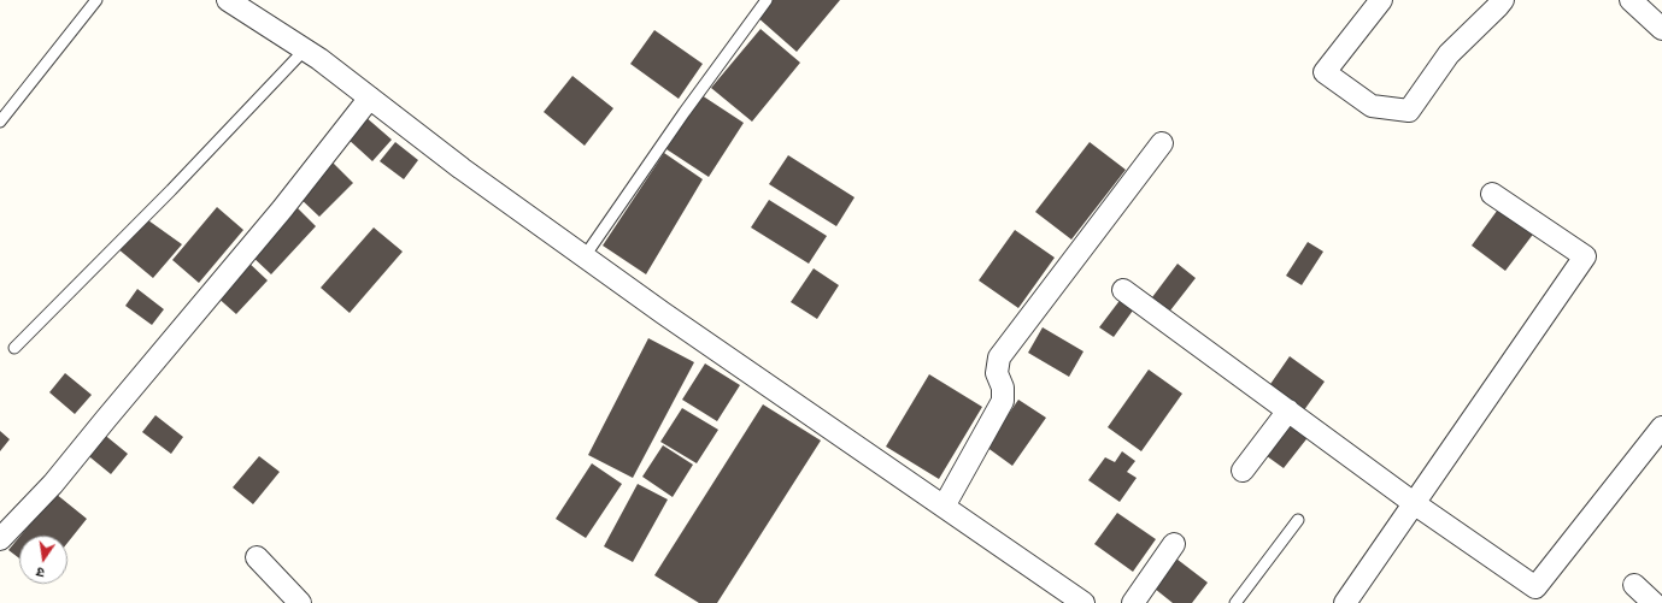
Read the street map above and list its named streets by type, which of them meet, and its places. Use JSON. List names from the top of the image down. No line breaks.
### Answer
{"north":"bottom"}
